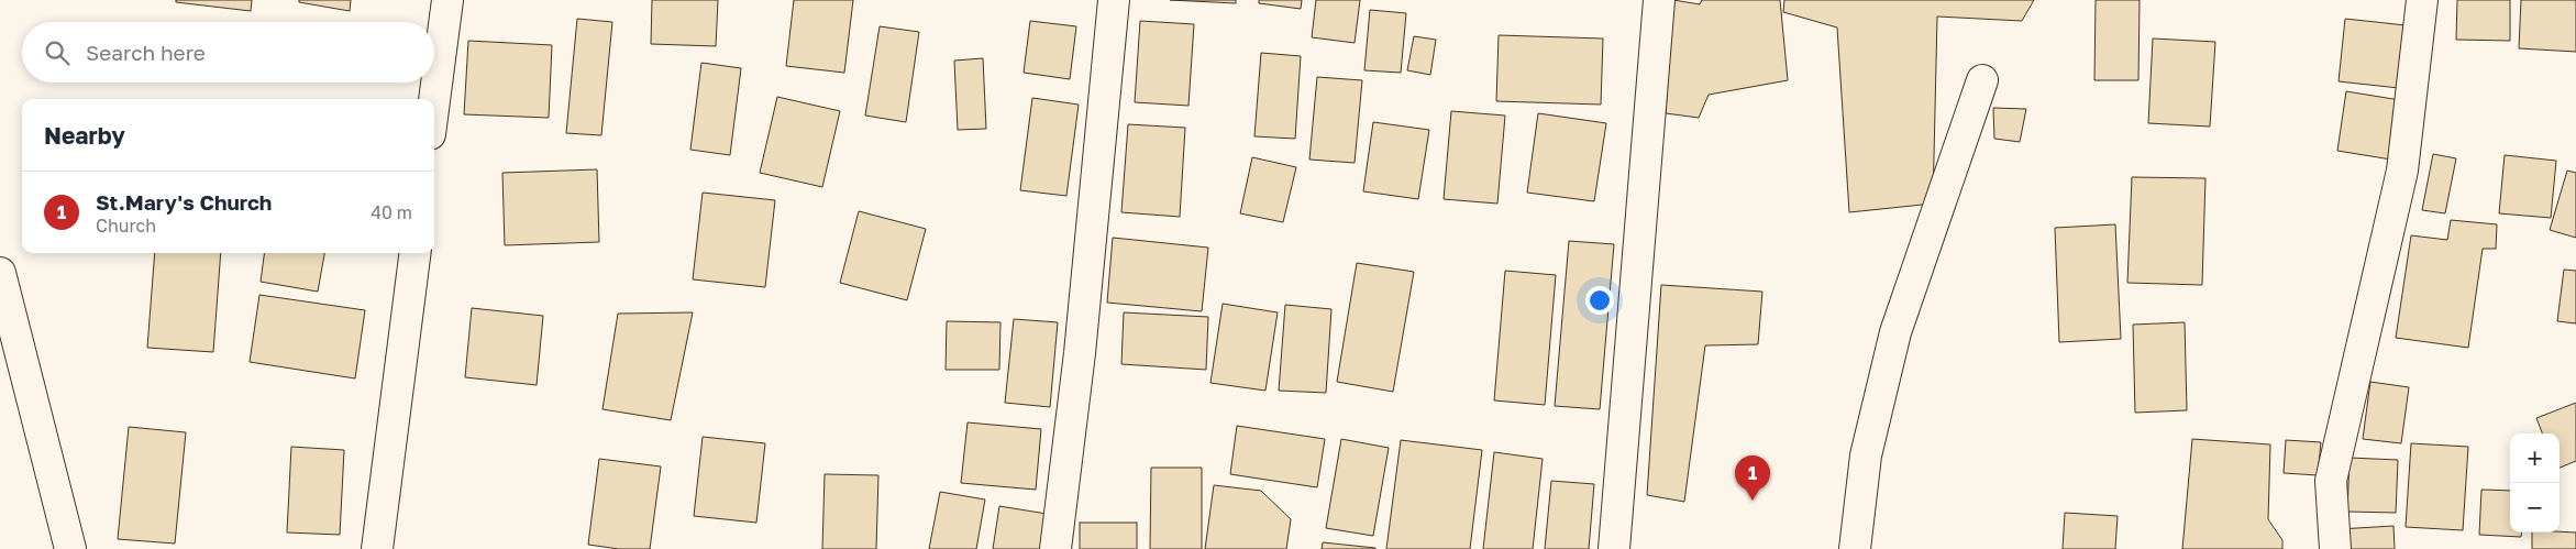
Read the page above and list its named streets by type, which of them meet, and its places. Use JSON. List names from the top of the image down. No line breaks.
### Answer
{"page":{"search":"Search here","heading":"Nearby","list":[{"mark":"1","name":"St.Mary's Church","note":"Church","value":"40 m"}],"map_buttons":["+","−"],"pins":"1"}}
